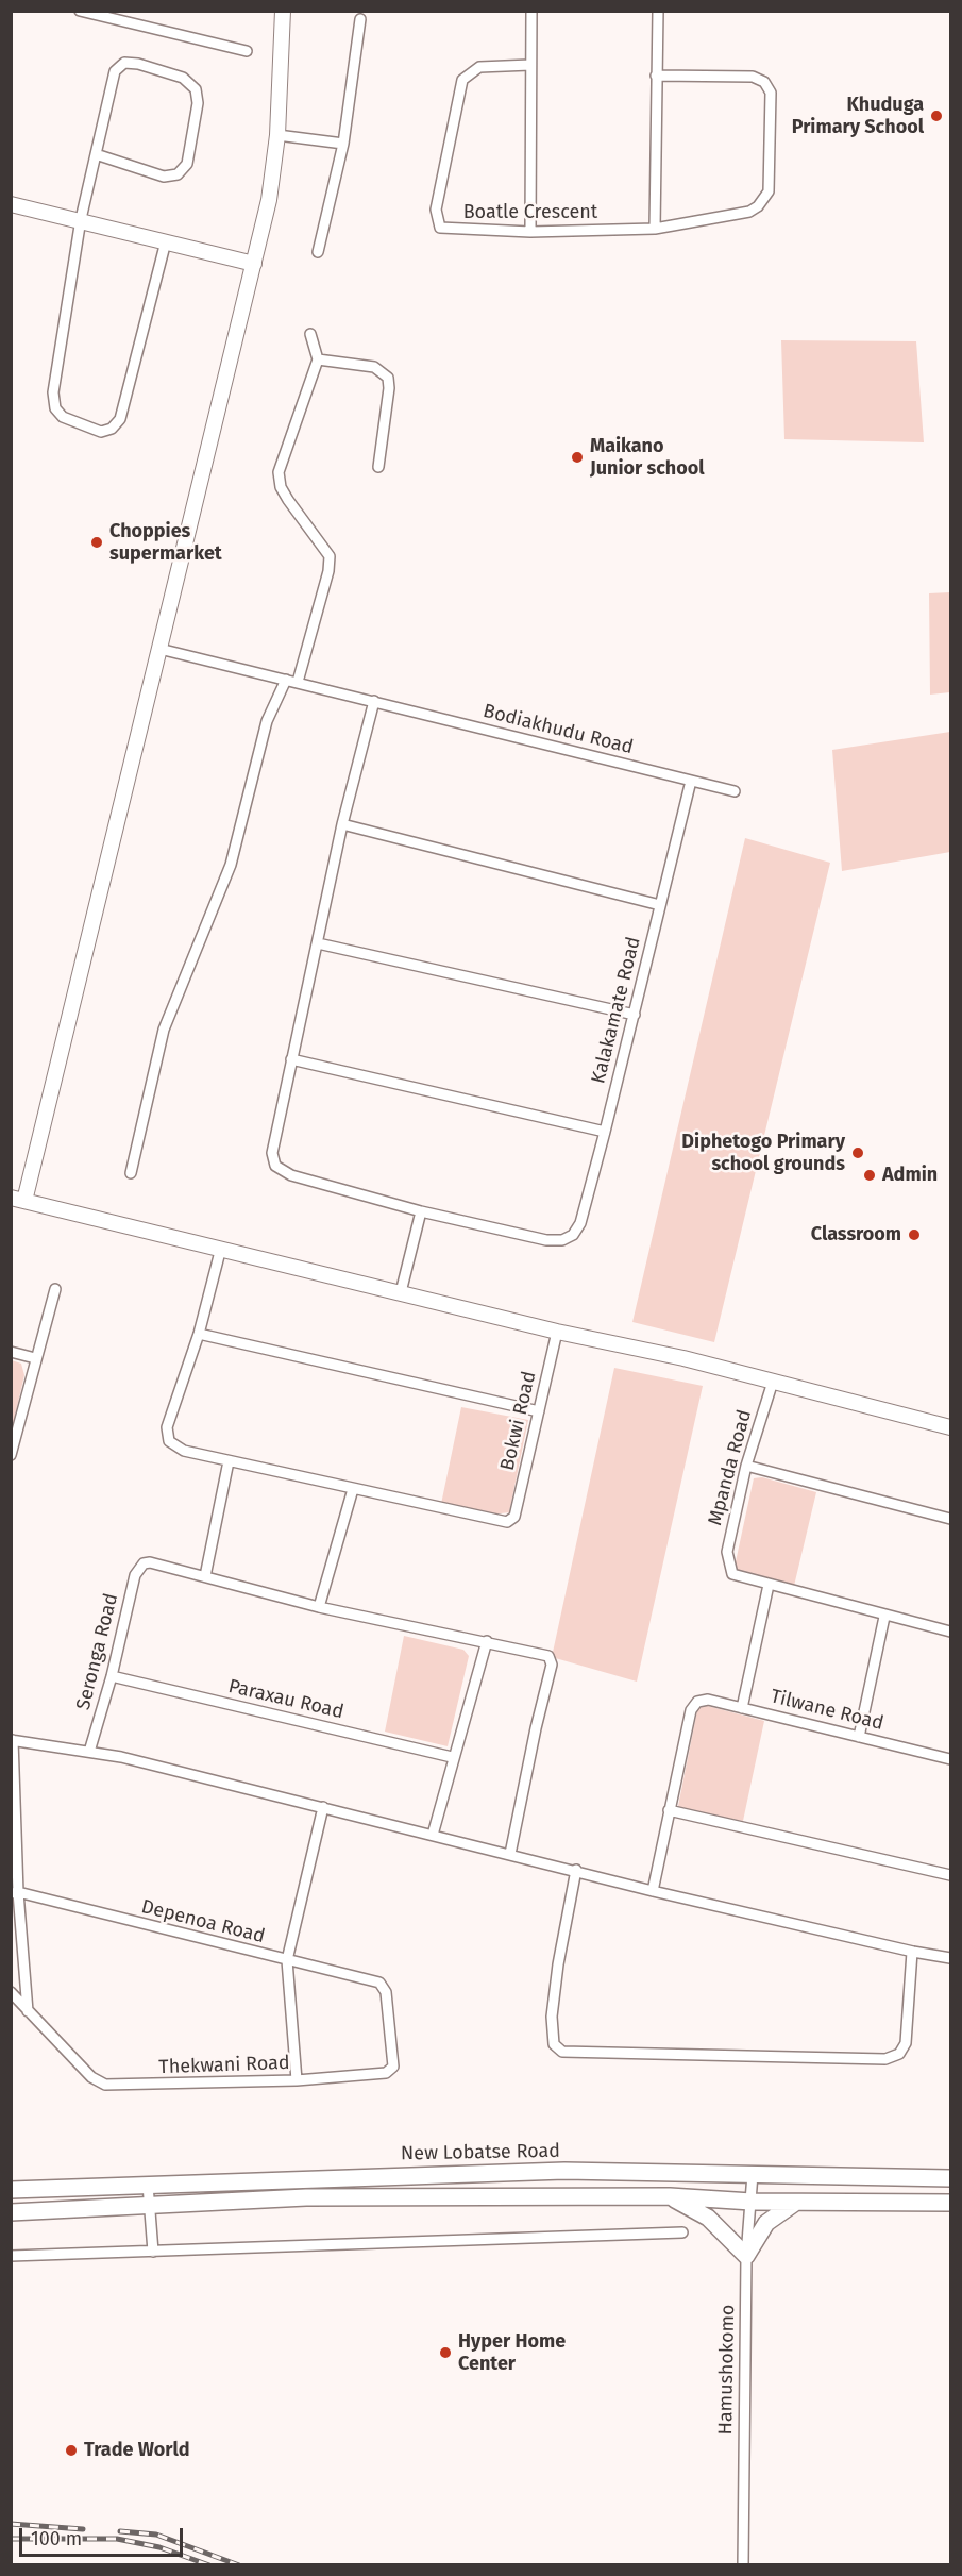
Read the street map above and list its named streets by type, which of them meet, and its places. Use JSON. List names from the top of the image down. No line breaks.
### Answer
{"streets":{"main road":["New Lobatse Road"],"street":["Boatle Crescent","Bodiakhudu Road","Kalakamate Road","Bokwi Road","Mpanda Road","Seronga Road","Paraxau Road","Tilwane Road","Depenoa Road","Thekwani Road","Hamushokomo"]},"crossings":[["Bodiakhudu Road","Kalakamate Road"],["Seronga Road","Paraxau Road"],["Depenoa Road","Thekwani Road"],["New Lobatse Road","Hamushokomo"]],"places":["Khuduga Primary School","Maikano Junior school","Choppies supermarket","Diphetogo Primary school grounds","Admin","Classroom","Hyper Home Center","Trade World"],"scale_bar":"100 m"}
